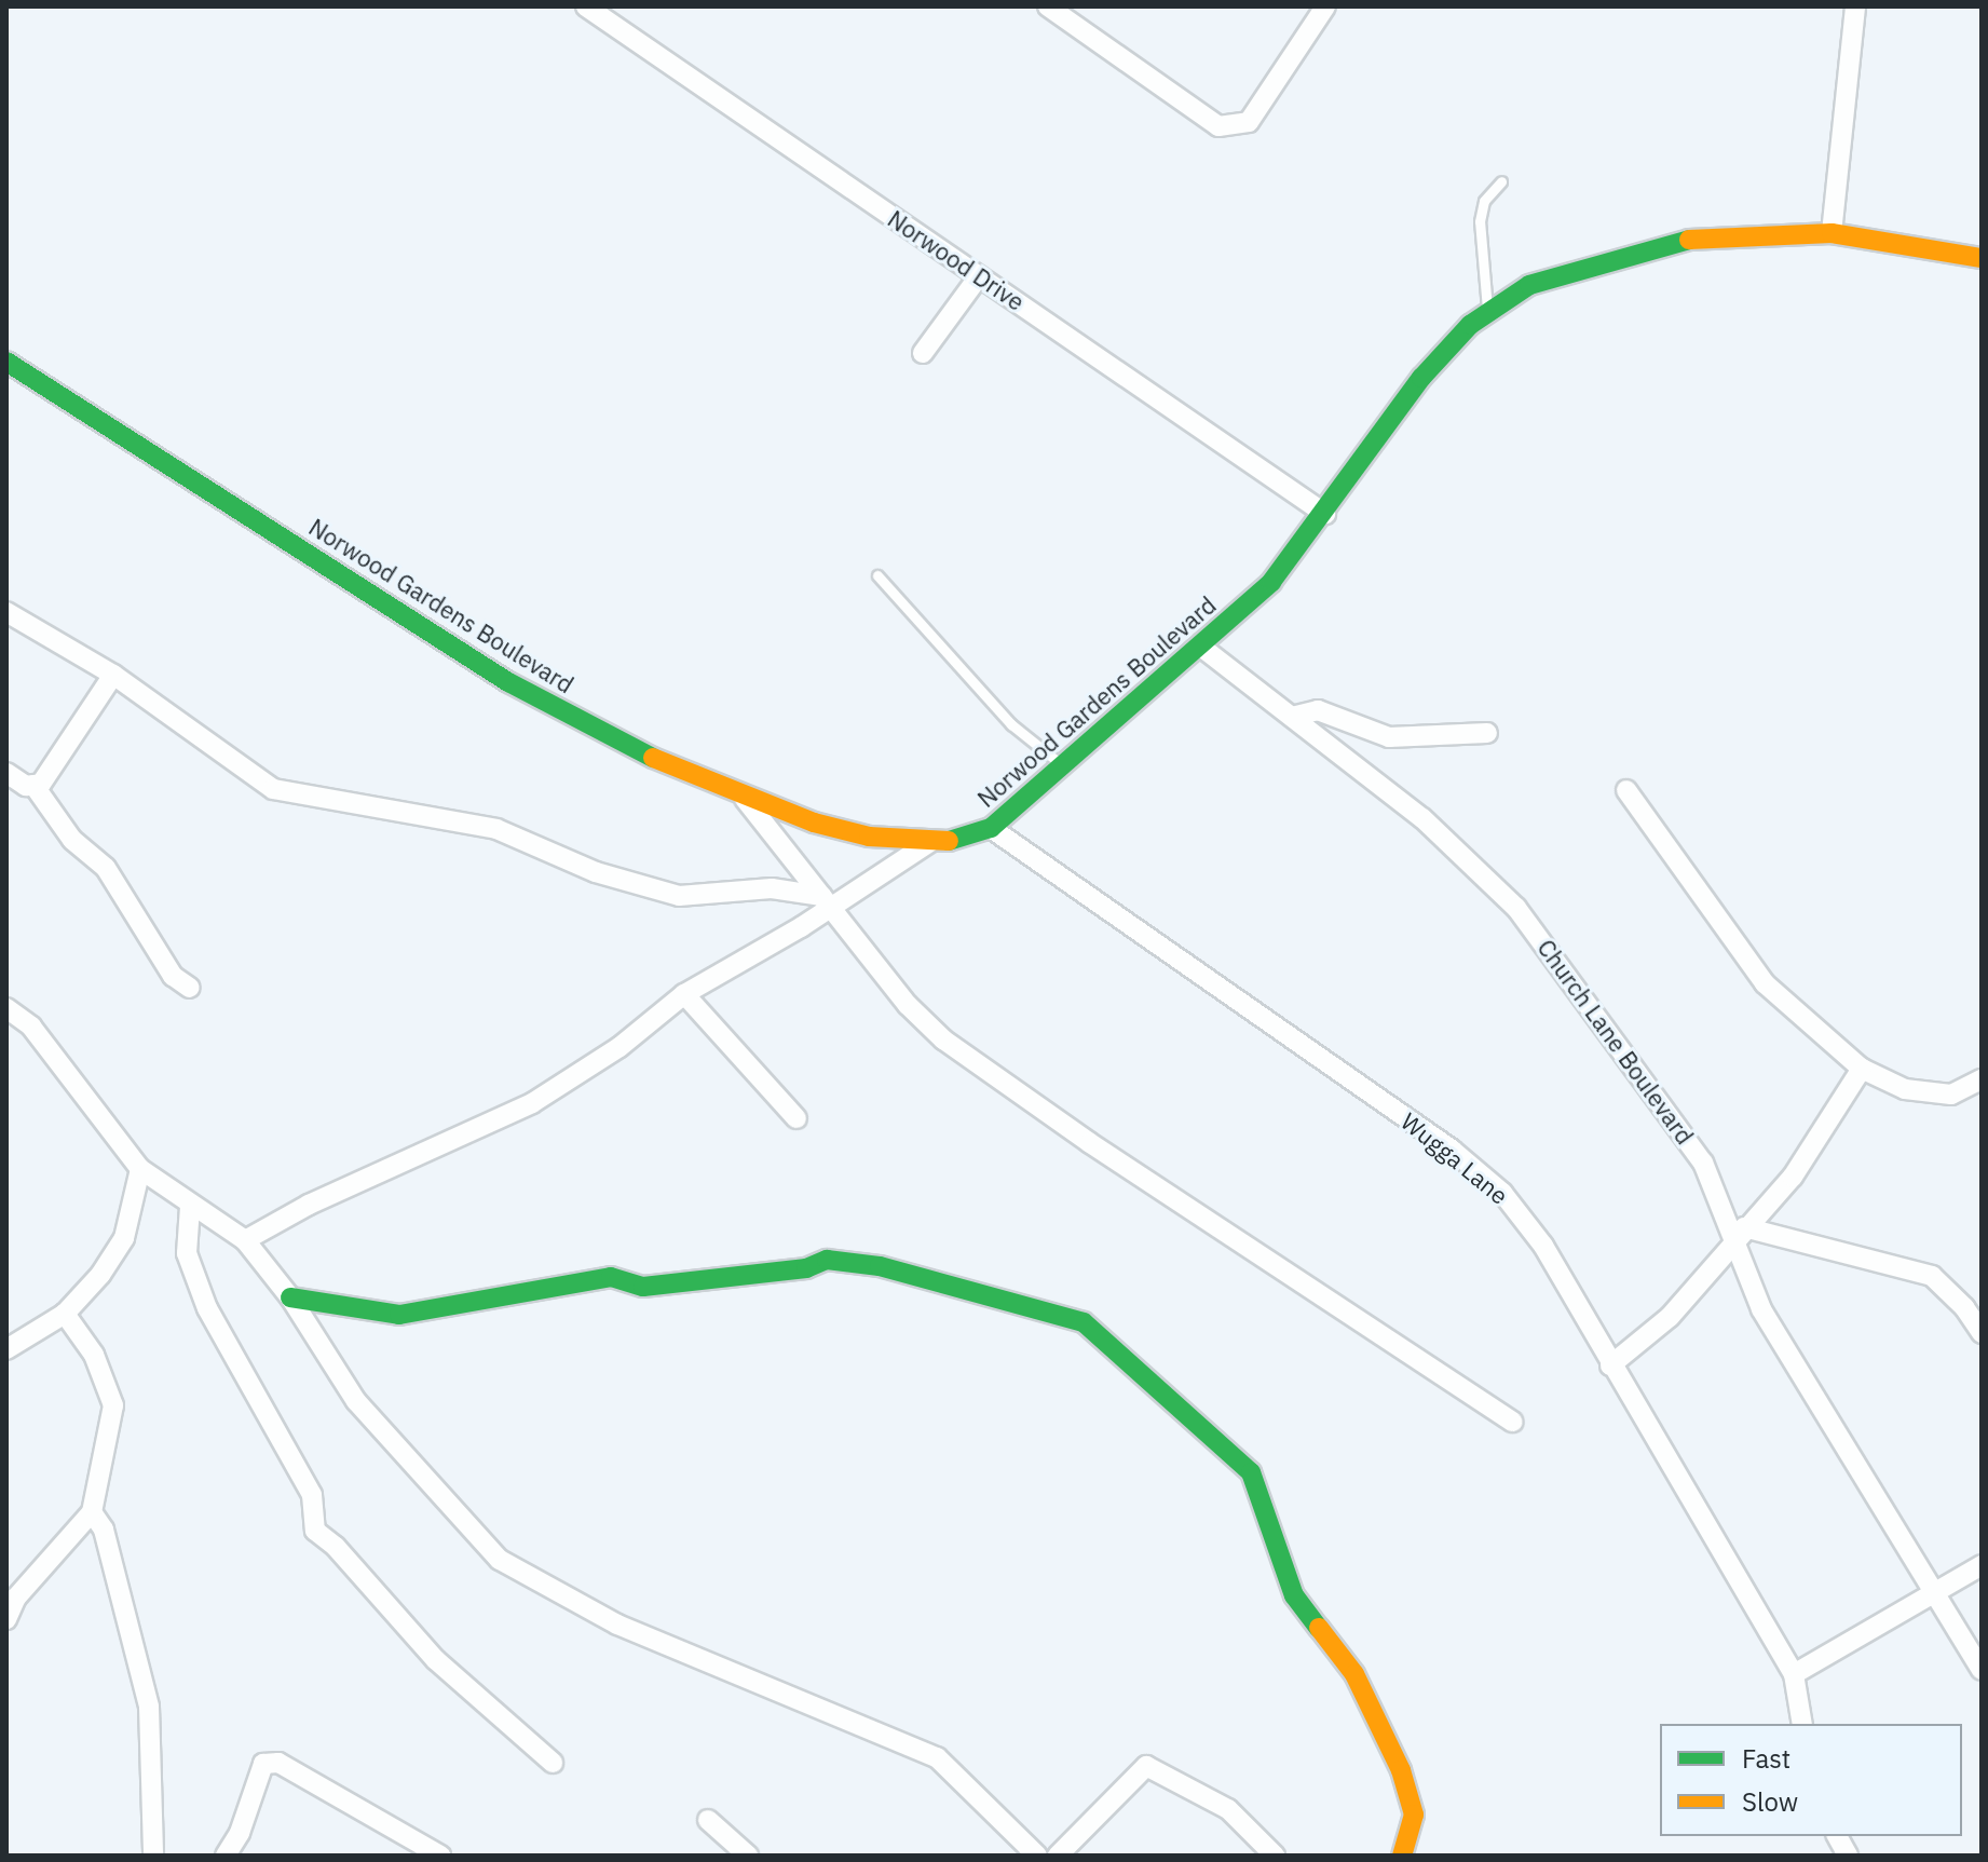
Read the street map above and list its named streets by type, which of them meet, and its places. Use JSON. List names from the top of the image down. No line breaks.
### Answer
{"streets":{"street":["Norwood Drive","Norwood Gardens Boulevard","Church Lane Boulevard","Wugga Lane"]},"crossings":[["Norwood Drive","Norwood Gardens Boulevard"],["Norwood Gardens Boulevard","Church Lane Boulevard"],["Norwood Gardens Boulevard","Wugga Lane"]],"legend":["Fast","Slow"]}
